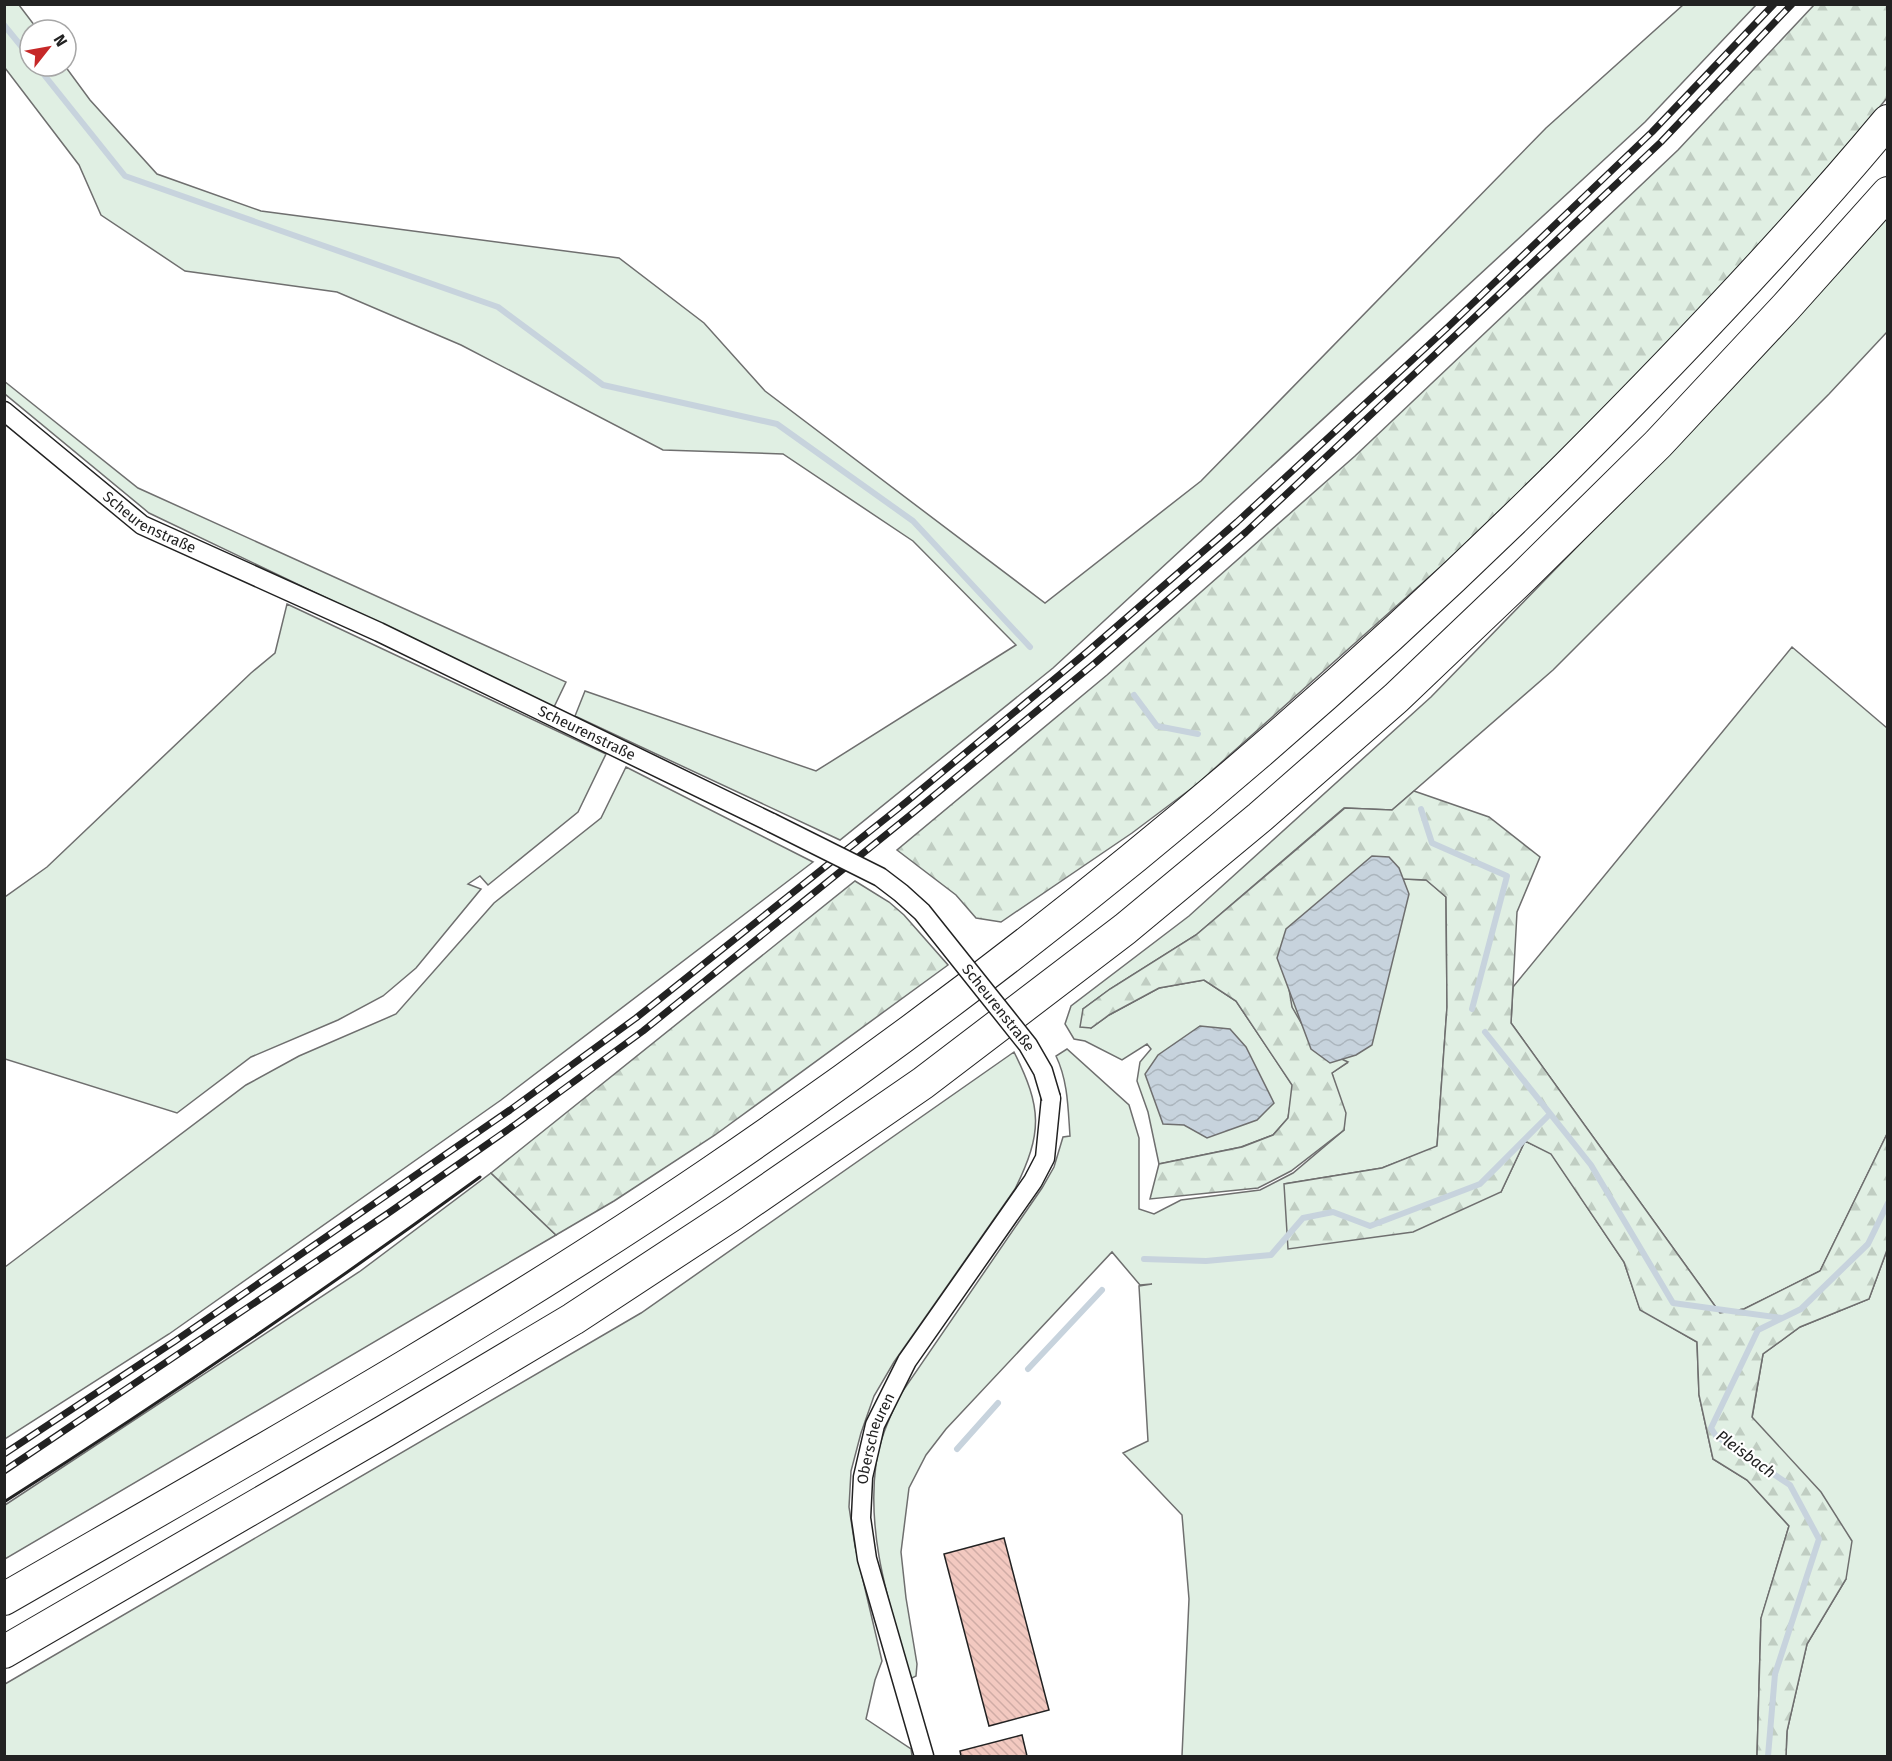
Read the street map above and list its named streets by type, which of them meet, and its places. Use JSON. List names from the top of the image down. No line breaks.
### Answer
{"streets":{"street":["Scheurenstraße","Oberscheuren"]},"crossings":[["Scheurenstraße","Oberscheuren"]],"water":["Pleisbach"],"north":"top right"}
